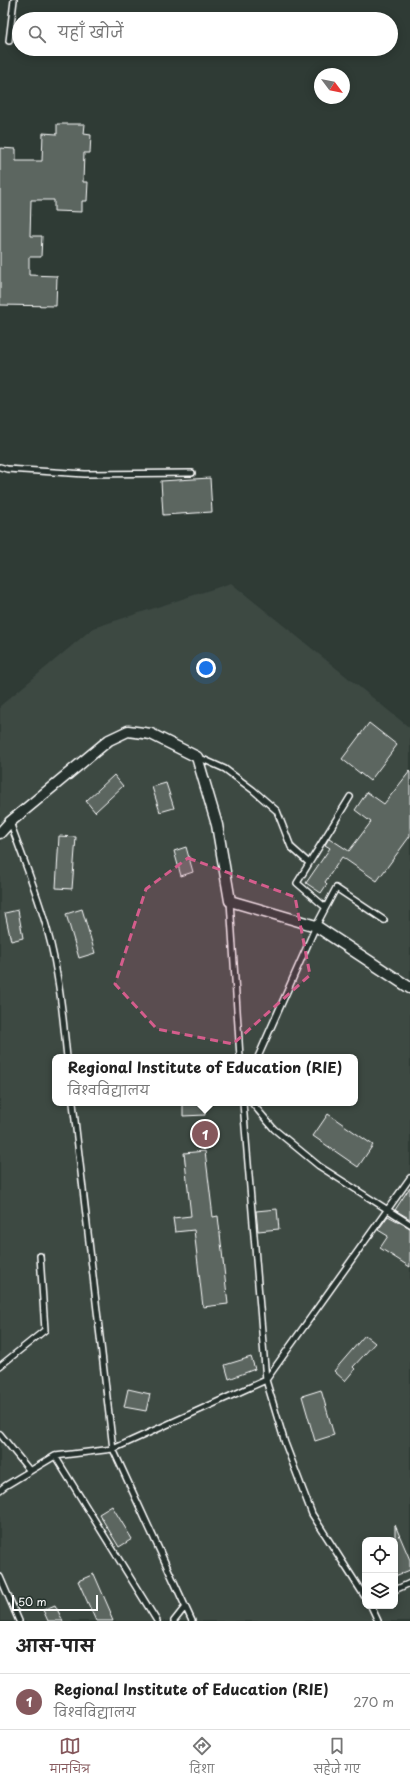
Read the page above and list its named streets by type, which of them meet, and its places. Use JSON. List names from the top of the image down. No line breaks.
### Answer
{"scale_bar":"50 m","north":"bottom right","page":{"search":"यहाँ खोजें","popup":["Regional Institute of Education (RIE)","विश्वविद्यालय"],"pins":"1","scale":"50 m","heading":"आस-पास","list":[{"mark":"1","name":"Regional Institute of Education (RIE)","note":"विश्वविद्यालय","value":"270 m"}],"nav":["मानचित्र","दिशा","सहेजे गए"]}}
